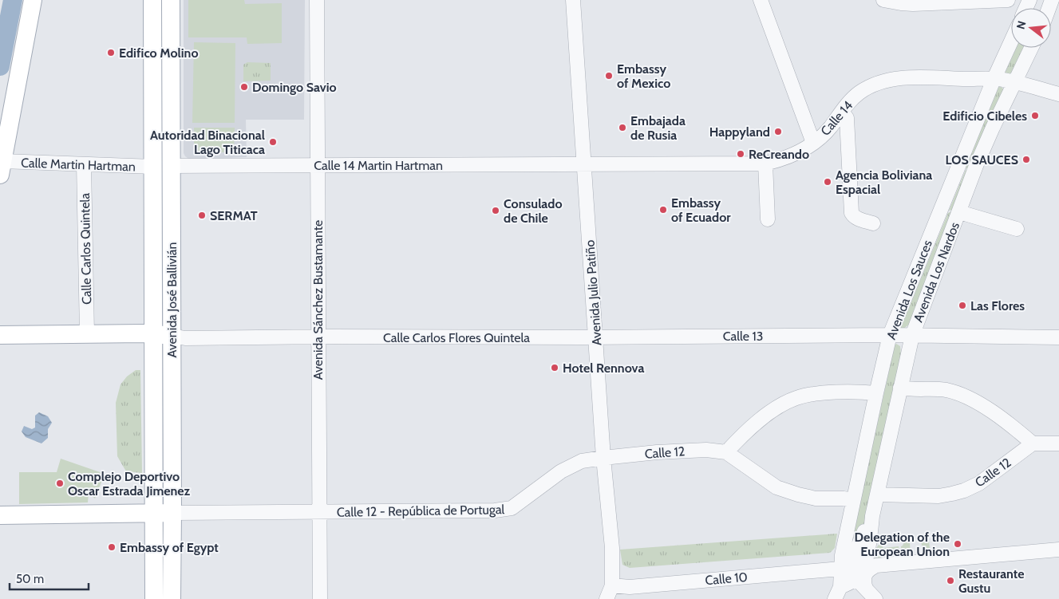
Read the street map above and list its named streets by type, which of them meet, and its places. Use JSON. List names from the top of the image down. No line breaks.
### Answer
{"streets":{"main road":["Avenida José Ballivián"],"street":["Calle 14","Calle Martin Hartman","Calle 14 Martin Hartman","Calle Carlos Quintela","Avenida Los Nardos","Avenida Los Sauces","Avenida Julio Patiño","Avenida Sánchez Bustamante","Calle 13","Calle Carlos Flores Quintela","Calle 12","Calle 12 - República de Portugal","Calle 10"]},"crossings":[["Calle 14","Calle 14 Martin Hartman"],["Calle 14","Avenida Los Nardos"],["Calle 14","Avenida Los Sauces"],["Calle 14","Avenida Julio Patiño"],["Calle Martin Hartman","Calle Carlos Quintela"],["Calle Martin Hartman","Avenida José Ballivián"],["Calle 14 Martin Hartman","Avenida Julio Patiño"],["Calle 14 Martin Hartman","Avenida José Ballivián"],["Calle 14 Martin Hartman","Avenida Sánchez Bustamante"],["Avenida Los Nardos","Calle 13"],["Avenida Los Nardos","Calle 12"],["Avenida Los Sauces","Calle 13"],["Avenida Los Sauces","Calle 10"],["Avenida Julio Patiño","Calle 13"],["Avenida Julio Patiño","Calle Carlos Flores Quintela"],["Avenida Julio Patiño","Calle 12"],["Avenida Julio Patiño","Calle 12 - República de Portugal"],["Avenida Julio Patiño","Calle 10"],["Avenida José Ballivián","Calle Carlos Flores Quintela"],["Avenida José Ballivián","Calle 12 - República de Portugal"],["Avenida Sánchez Bustamante","Calle Carlos Flores Quintela"],["Avenida Sánchez Bustamante","Calle 12 - República de Portugal"],["Calle 13","Calle Carlos Flores Quintela"],["Calle 12","Calle 12 - República de Portugal"]],"places":["Edifico Molino","Embassy of Mexico","Domingo Savio","Edificio Cibeles","Embajada de Rusia","Happyland","Autoridad Binacional Lago Titicaca","ReCreando","LOS SAUCES","Agencia Boliviana Espacial","Embassy of Ecuador","Consulado de Chile","SERMAT","Las Flores","Hotel Rennova","Complejo Deportivo Oscar Estrada Jimenez","Delegation of the European Union","Embassy of Egypt","Restaurante Gustu"],"scale_bar":"50 m","north":"left"}
